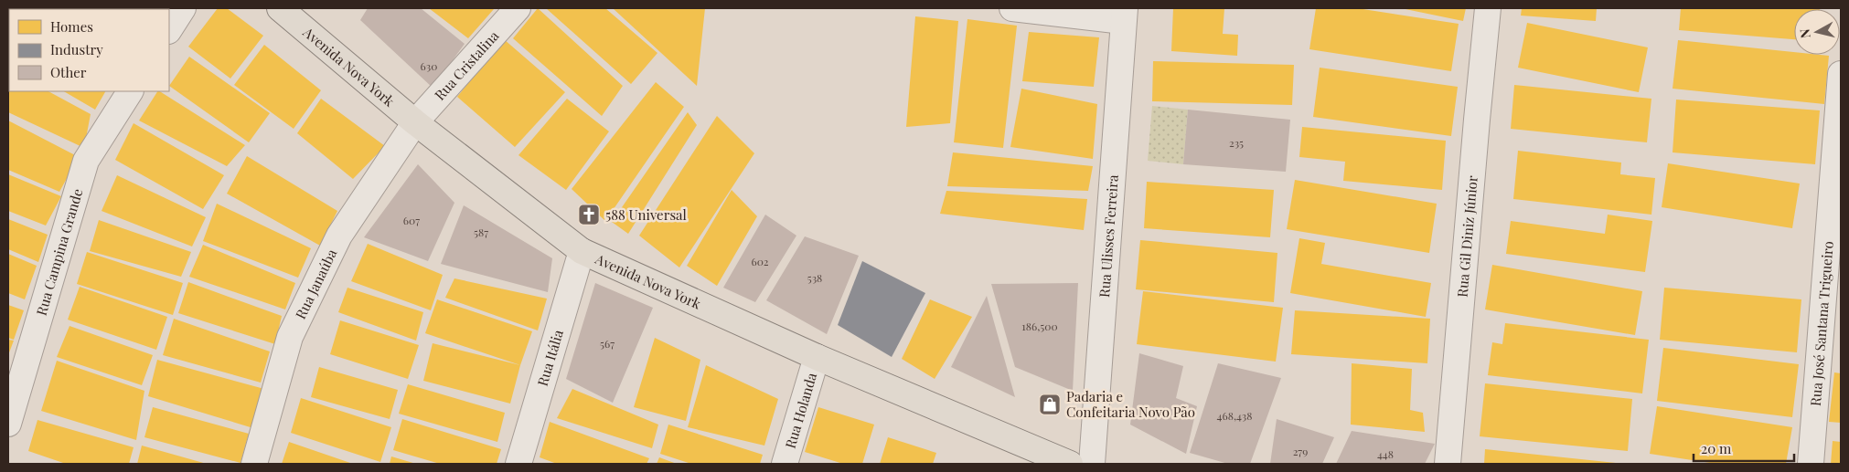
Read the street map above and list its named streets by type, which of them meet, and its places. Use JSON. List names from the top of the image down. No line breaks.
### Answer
{"streets":{"main road":["Avenida Nova York"],"street":["Rua Cristalina","Rua Ulisses Ferreira","Rua Gil Diniz Júnior","Rua Campina Grande","Rua Janaúba","Rua José Santana Trigueiro","Rua Itália","Rua Holanda"]},"crossings":[["Rua Cristalina","Avenida Nova York"],["Rua Cristalina","Rua Janaúba"],["Avenida Nova York","Rua Janaúba"],["Avenida Nova York","Rua Itália"],["Avenida Nova York","Rua Holanda"]],"places":{"church":["588 Universal"],"shop":["Padaria e Confeitaria Novo Pão"]},"house_numbers":["630","235","607","587","602","538","186,500","567","468,438","279","448"],"legend":["Homes","Industry","Other"],"scale_bar":"20 m","north":"left"}
